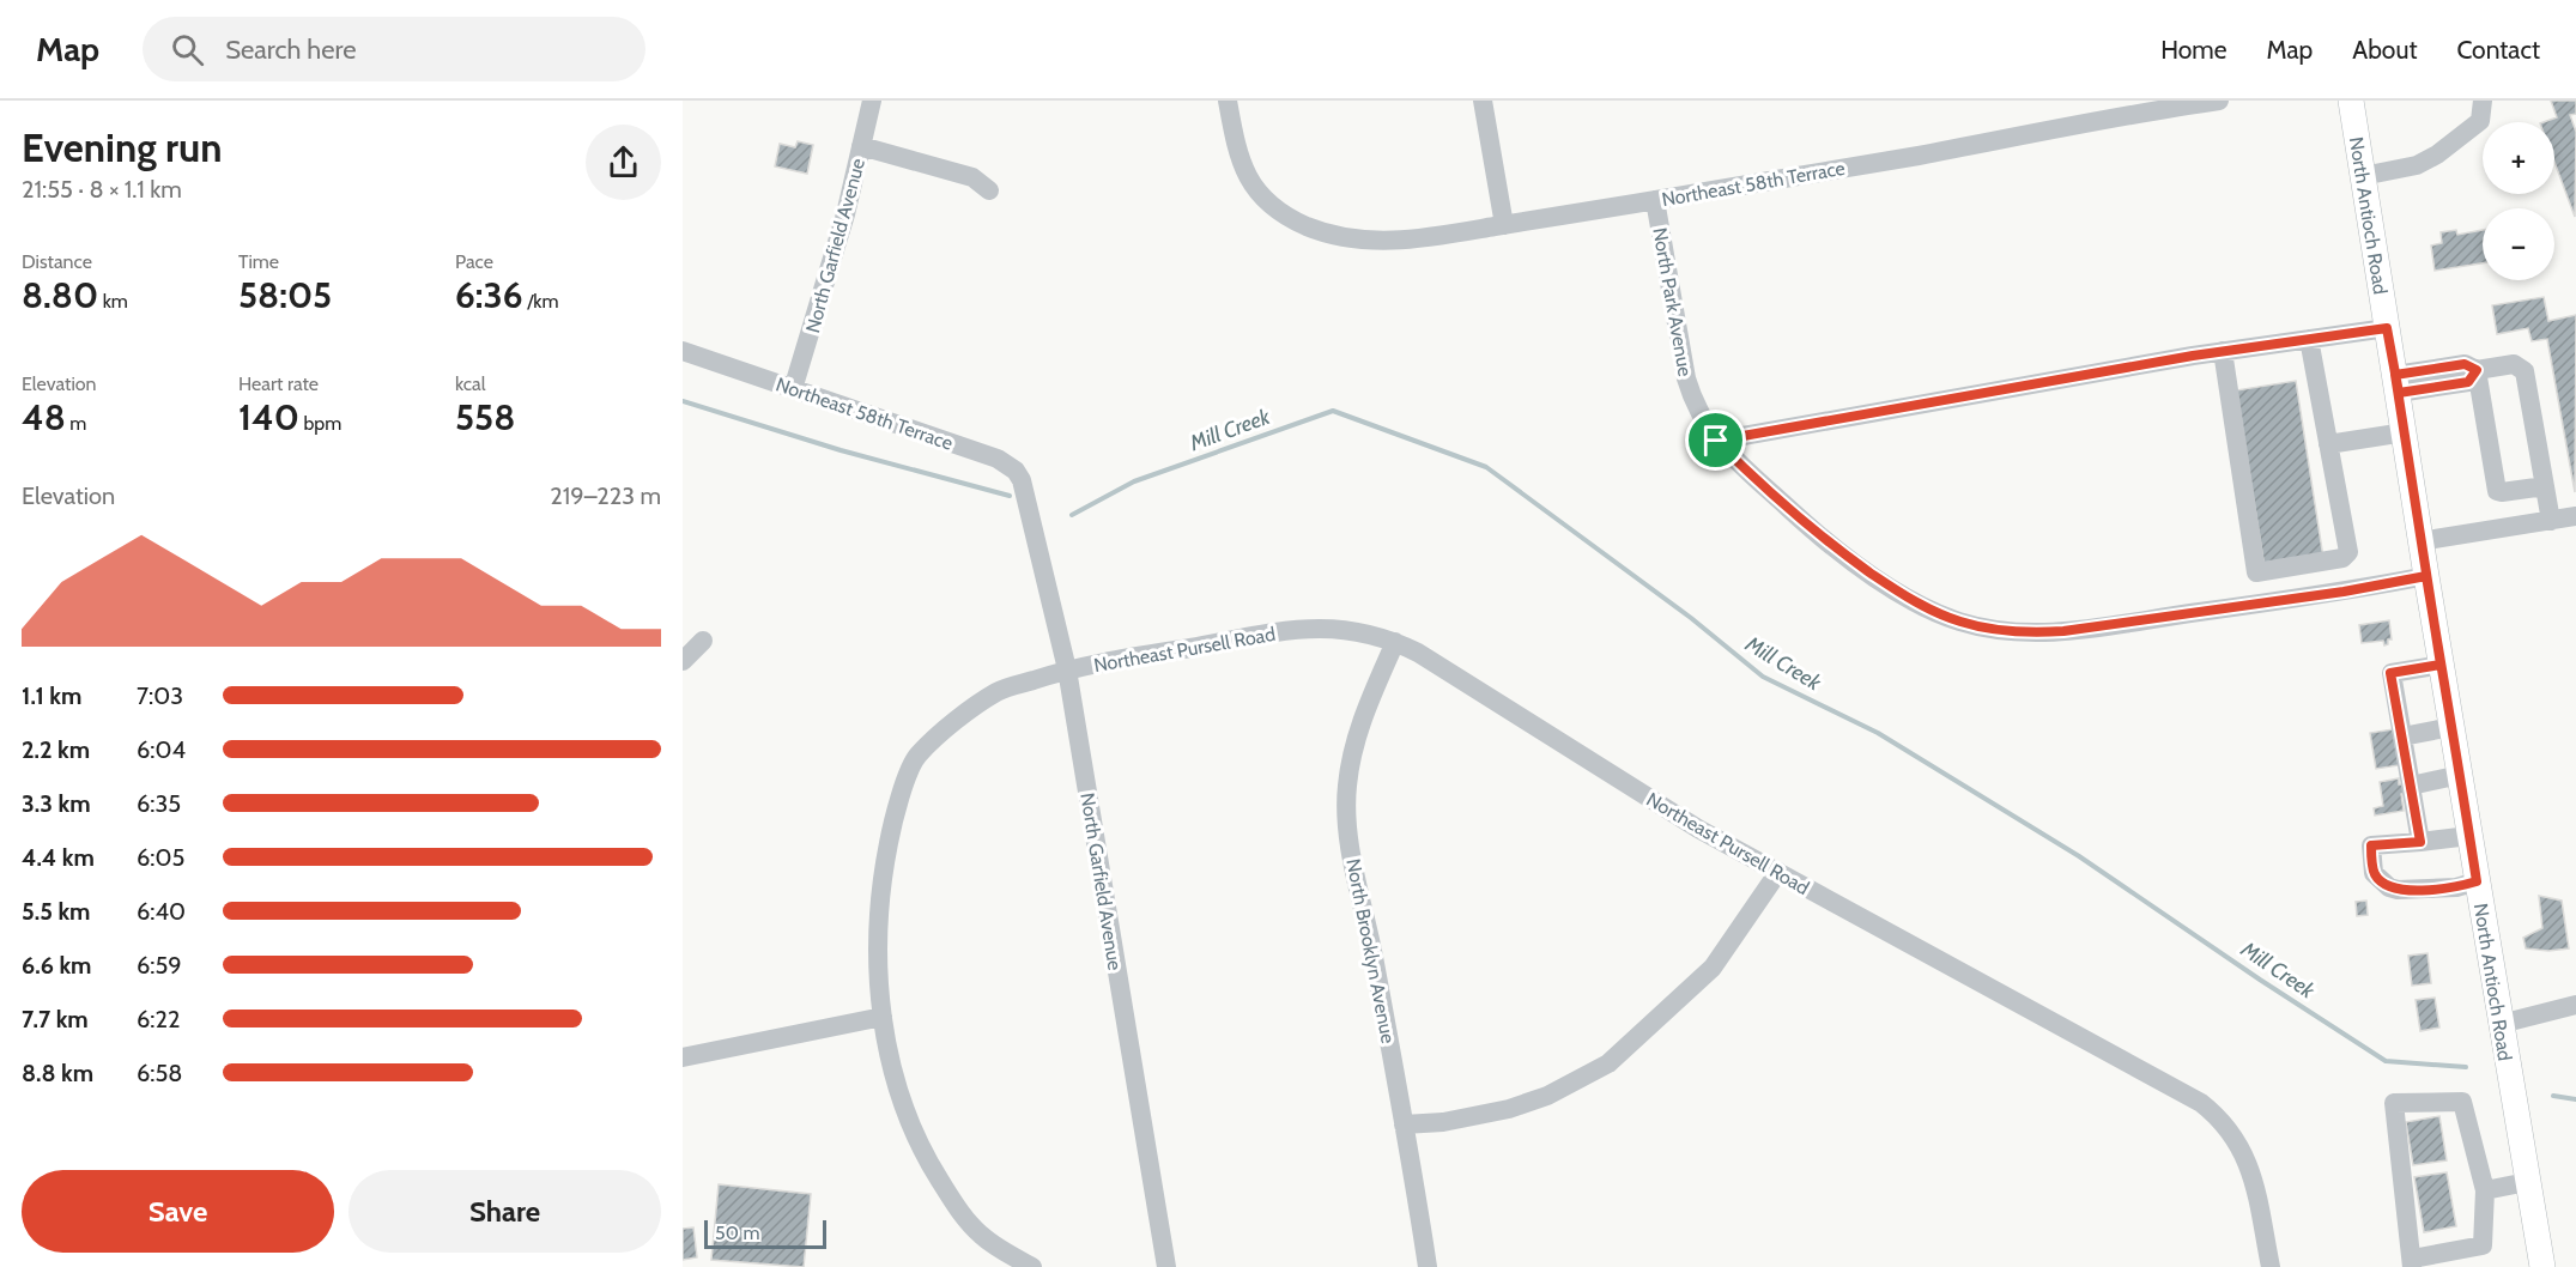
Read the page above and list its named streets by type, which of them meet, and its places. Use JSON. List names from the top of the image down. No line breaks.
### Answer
{"streets":{"main road":["North Antioch Road"],"street":["Northeast 58th Terrace","North Garfield Avenue","North Park Avenue","Northeast Pursell Road","North Brooklyn Avenue"]},"crossings":[["Northeast 58th Terrace","North Garfield Avenue"],["Northeast 58th Terrace","North Park Avenue"],["North Antioch Road","North Park Avenue"],["North Garfield Avenue","Northeast Pursell Road"],["Northeast Pursell Road","North Brooklyn Avenue"]],"water":["Mill Creek"],"scale_bar":"50 m","page":{"header":"Map","search":"Search here","nav":["Home","Map","About","Contact"],"heading":["Evening run","21:55 · 8 × 1.1 km"],"map_buttons":["+","−"],"stats":[["Distance","8.80 km"],["Time","58:05"],["Pace","6:36 /km"],["Elevation","48 m"],["Heart rate","140 bpm"],["kcal","558"]],"chart":["Elevation","219–223 m"],"list":[{"name":"1.1 km","note":"7:03"},{"name":"2.2 km","note":"6:04"},{"name":"3.3 km","note":"6:35"},{"name":"4.4 km","note":"6:05"},{"name":"5.5 km","note":"6:40"},{"name":"6.6 km","note":"6:59"},{"name":"7.7 km","note":"6:22"},{"name":"8.8 km","note":"6:58"}],"buttons":["Save","Share"],"scale":"50 m"}}
